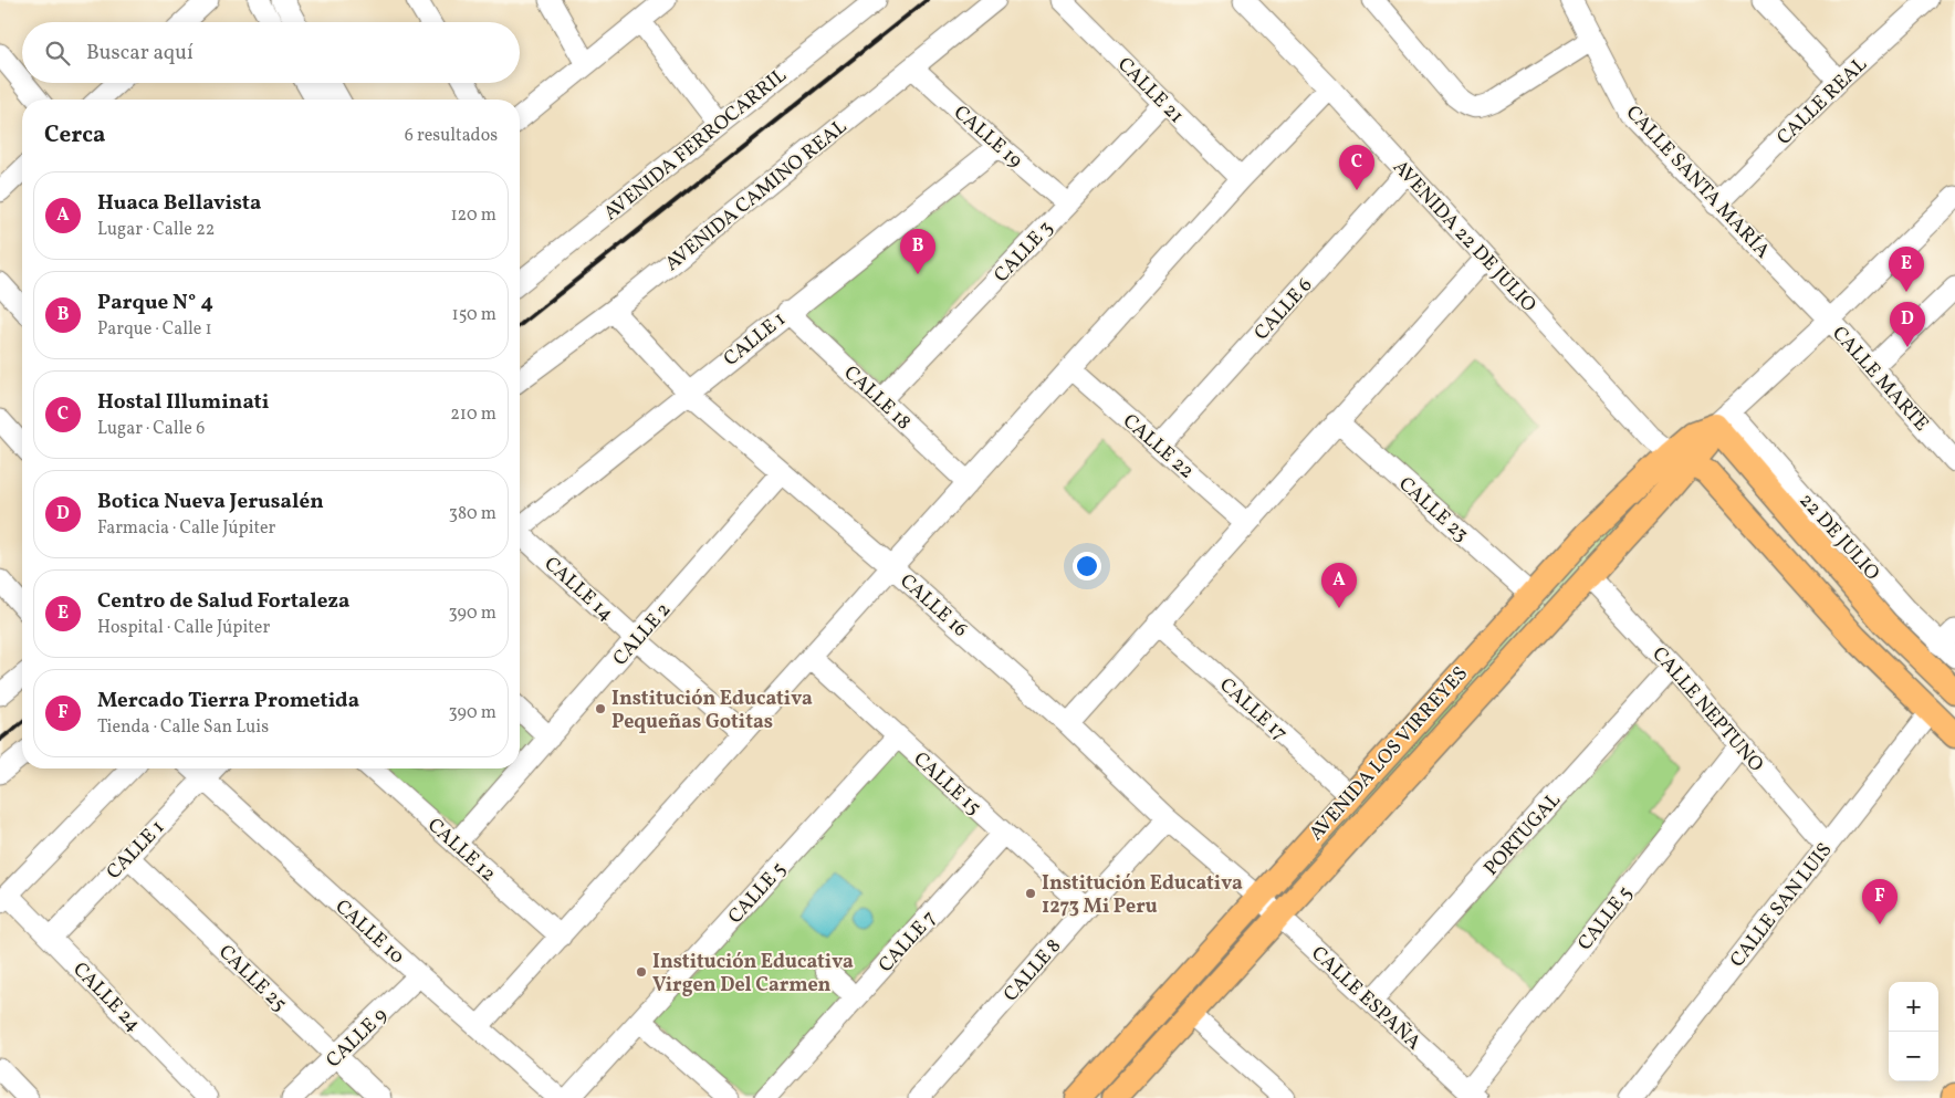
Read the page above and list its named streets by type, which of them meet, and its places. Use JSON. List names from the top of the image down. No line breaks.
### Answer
{"streets":{"main road":["AVENIDA LOS VIRREYES"],"street":["CALLE 21","CALLE REAL","CALLE 19","AVENIDA FERROCARRIL","CALLE SANTA MARÍA","AVENIDA CAMINO REAL","AVENIDA 22 DE JULIO","CALLE 3","CALLE 6","CALLE 1","CALLE MARTE","CALLE 18","CALLE 22","CALLE 23","22 DE JULIO","CALLE 14","CALLE 16","CALLE 2","CALLE 17","CALLE NEPTUNO","CALLE 15","PORTUGAL","CALLE 12","CALLE 5","CALLE SAN LUIS","CALLE 10","CALLE 7","CALLE 8","CALLE 25","CALLE 24","CALLE ESPAÑA","CALLE 9"]},"crossings":[["CALLE 21","CALLE 3"],["CALLE REAL","CALLE SANTA MARÍA"],["CALLE 19","AVENIDA CAMINO REAL"],["CALLE 19","CALLE 3"],["CALLE 19","CALLE 1"],["CALLE SANTA MARÍA","CALLE MARTE"],["CALLE SANTA MARÍA","AVENIDA LOS VIRREYES"],["AVENIDA CAMINO REAL","CALLE 16"],["AVENIDA 22 DE JULIO","CALLE 6"],["AVENIDA 22 DE JULIO","AVENIDA LOS VIRREYES"],["CALLE 3","CALLE 18"],["CALLE 6","CALLE 22"],["CALLE 1","CALLE 18"],["CALLE 1","CALLE 16"],["CALLE 1","CALLE 10"],["CALLE 1","CALLE 25"],["CALLE 1","CALLE 24"],["CALLE MARTE","AVENIDA LOS VIRREYES"],["CALLE 23","AVENIDA LOS VIRREYES"],["22 DE JULIO","AVENIDA LOS VIRREYES"],["CALLE 14","CALLE 2"],["CALLE 16","CALLE 2"],["CALLE 16","AVENIDA LOS VIRREYES"],["CALLE 16","CALLE 8"],["CALLE 16","CALLE ESPAÑA"],["CALLE 2","CALLE 12"],["CALLE 17","AVENIDA LOS VIRREYES"],["CALLE NEPTUNO","AVENIDA LOS VIRREYES"],["CALLE NEPTUNO","PORTUGAL"],["CALLE NEPTUNO","CALLE 5"],["CALLE NEPTUNO","CALLE SAN LUIS"],["AVENIDA LOS VIRREYES","CALLE ESPAÑA"],["CALLE 15","CALLE 5"],["CALLE 15","CALLE 7"],["CALLE 15","CALLE 8"],["PORTUGAL","CALLE ESPAÑA"],["CALLE 5","CALLE ESPAÑA"],["CALLE 10","CALLE 9"],["CALLE 25","CALLE 9"]],"places":["Institución Educativa Pequeñas Gotitas","Institución Educativa 1273 Mi Peru","Institución Educativa Virgen Del Carmen"],"page":{"search":"Buscar aquí","heading":["Cerca","6 resultados"],"pins":["C","B","E","D","A","F"],"list":[{"mark":"A","name":"Huaca Bellavista","note":"Lugar · Calle 22","value":"120 m"},{"mark":"B","name":"Parque N° 4","note":"Parque · Calle 1","value":"150 m"},{"mark":"C","name":"Hostal Illuminati","note":"Lugar · Calle 6","value":"210 m"},{"mark":"D","name":"Botica Nueva Jerusalén","note":"Farmacia · Calle Júpiter","value":"380 m"},{"mark":"E","name":"Centro de Salud Fortaleza","note":"Hospital · Calle Júpiter","value":"390 m"},{"mark":"F","name":"Mercado Tierra Prometida","note":"Tienda · Calle San Luis","value":"390 m"}],"map_buttons":["+","−"]}}
